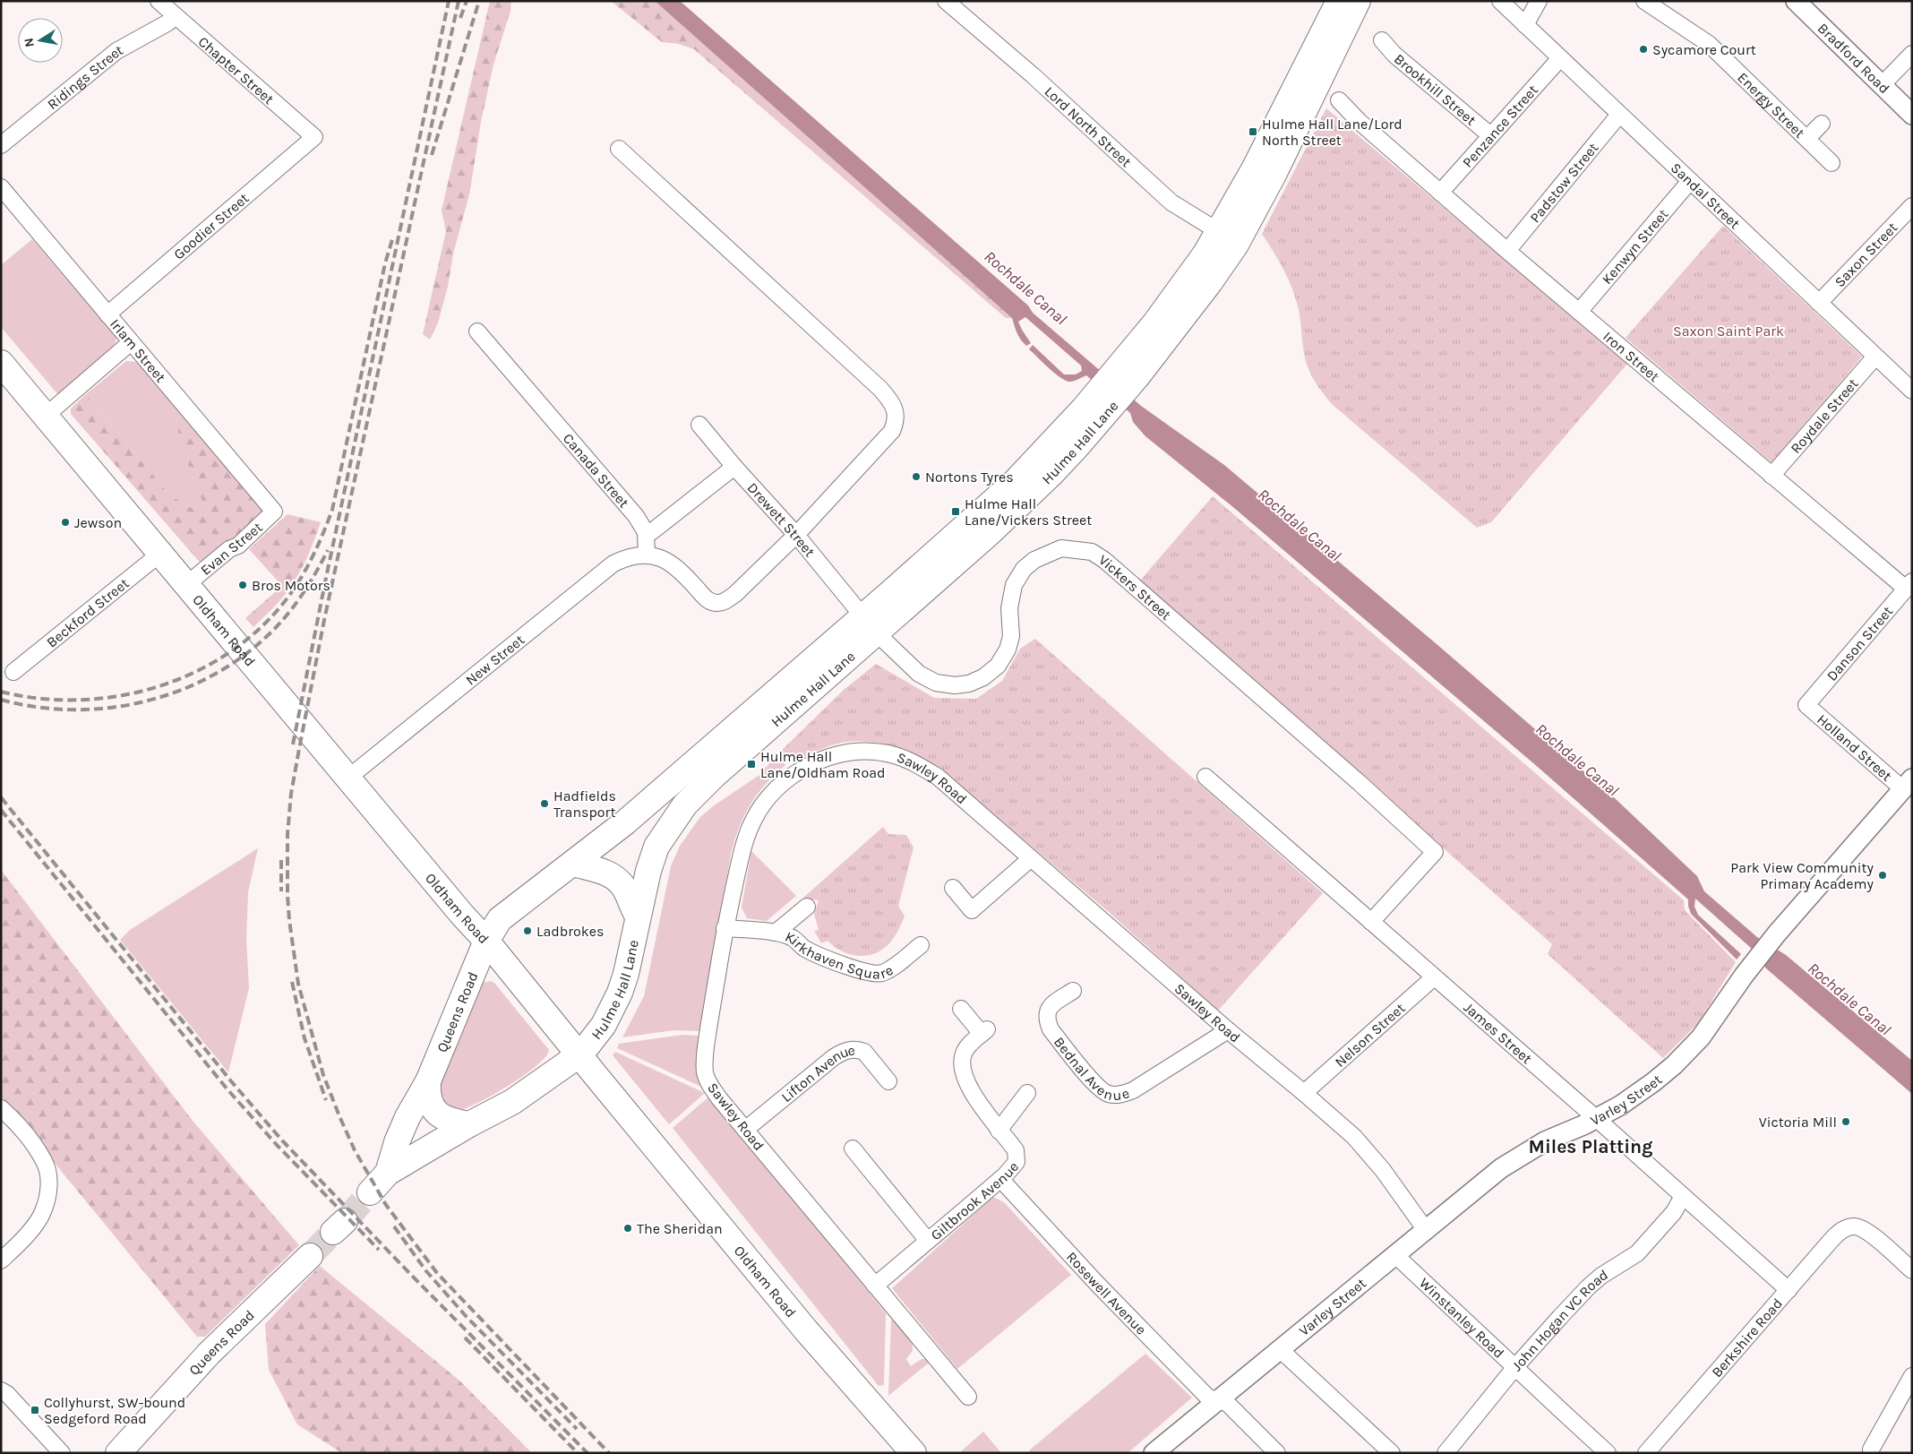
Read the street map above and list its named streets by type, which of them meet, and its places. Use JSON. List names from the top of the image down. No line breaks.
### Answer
{"streets":{"highway":["Hulme Hall Lane","Oldham Road","Queens Road"],"street":["Bradford Road","Chapter Street","Ridings Street","Brookhill Street","Energy Street","Penzance Street","Lord North Street","Padstow Street","Sandal Street","Goodier Street","Kenwyn Street","Saxon Street","Irlam Street","Iron Street","Roydale Street","Canada Street","Drewett Street","Evan Street","Vickers Street","Beckford Street","Danson Street","New Street","Holland Street","Sawley Road","Kirkhaven Square","James Street","Nelson Street","Bednal Avenue","Lifton Avenue","Varley Street","Giltbrook Avenue","Rosewell Avenue","Winstanley Road","John Hogan VC Road","Berkshire Road"]},"crossings":[["Chapter Street","Ridings Street"],["Chapter Street","Goodier Street"],["Brookhill Street","Penzance Street"],["Penzance Street","Sandal Street"],["Penzance Street","Iron Street"],["Lord North Street","Hulme Hall Lane"],["Padstow Street","Sandal Street"],["Padstow Street","Iron Street"],["Sandal Street","Kenwyn Street"],["Sandal Street","Saxon Street"],["Sandal Street","Roydale Street"],["Goodier Street","Irlam Street"],["Kenwyn Street","Iron Street"],["Irlam Street","Evan Street"],["Iron Street","Roydale Street"],["Iron Street","Danson Street"],["Hulme Hall Lane","Drewett Street"],["Hulme Hall Lane","Vickers Street"],["Hulme Hall Lane","Oldham Road"],["Hulme Hall Lane","Queens Road"],["Canada Street","New Street"],["Drewett Street","Vickers Street"],["Evan Street","Oldham Road"],["Vickers Street","James Street"],["Beckford Street","Oldham Road"],["Oldham Road","New Street"],["Oldham Road","Queens Road"],["Danson Street","Holland Street"],["Holland Street","Varley Street"],["Sawley Road","Kirkhaven Square"],["Sawley Road","Nelson Street"],["Sawley Road","Bednal Avenue"],["Sawley Road","Lifton Avenue"],["Sawley Road","Varley Street"],["Sawley Road","Giltbrook Avenue"],["James Street","Nelson Street"],["James Street","Varley Street"],["James Street","John Hogan VC Road"],["James Street","Berkshire Road"],["Varley Street","Rosewell Avenue"],["Varley Street","Winstanley Road"],["Giltbrook Avenue","Rosewell Avenue"],["Winstanley Road","John Hogan VC Road"]],"districts":["Miles Platting"],"water":["Rochdale Canal"],"parks":["Saxon Saint Park"],"places":{"other":["Sycamore Court","Nortons Tyres","Jewson","Bros Motors","Hadfields Transport","Park View Community Primary Academy","Ladbrokes","Victoria Mill","The Sheridan"],"transit":["Hulme Hall Lane/Lord North Street","Hulme Hall Lane/Vickers Street","Hulme Hall Lane/Oldham Road","Collyhurst, SW-bound Sedgeford Road"]},"north":"left"}
